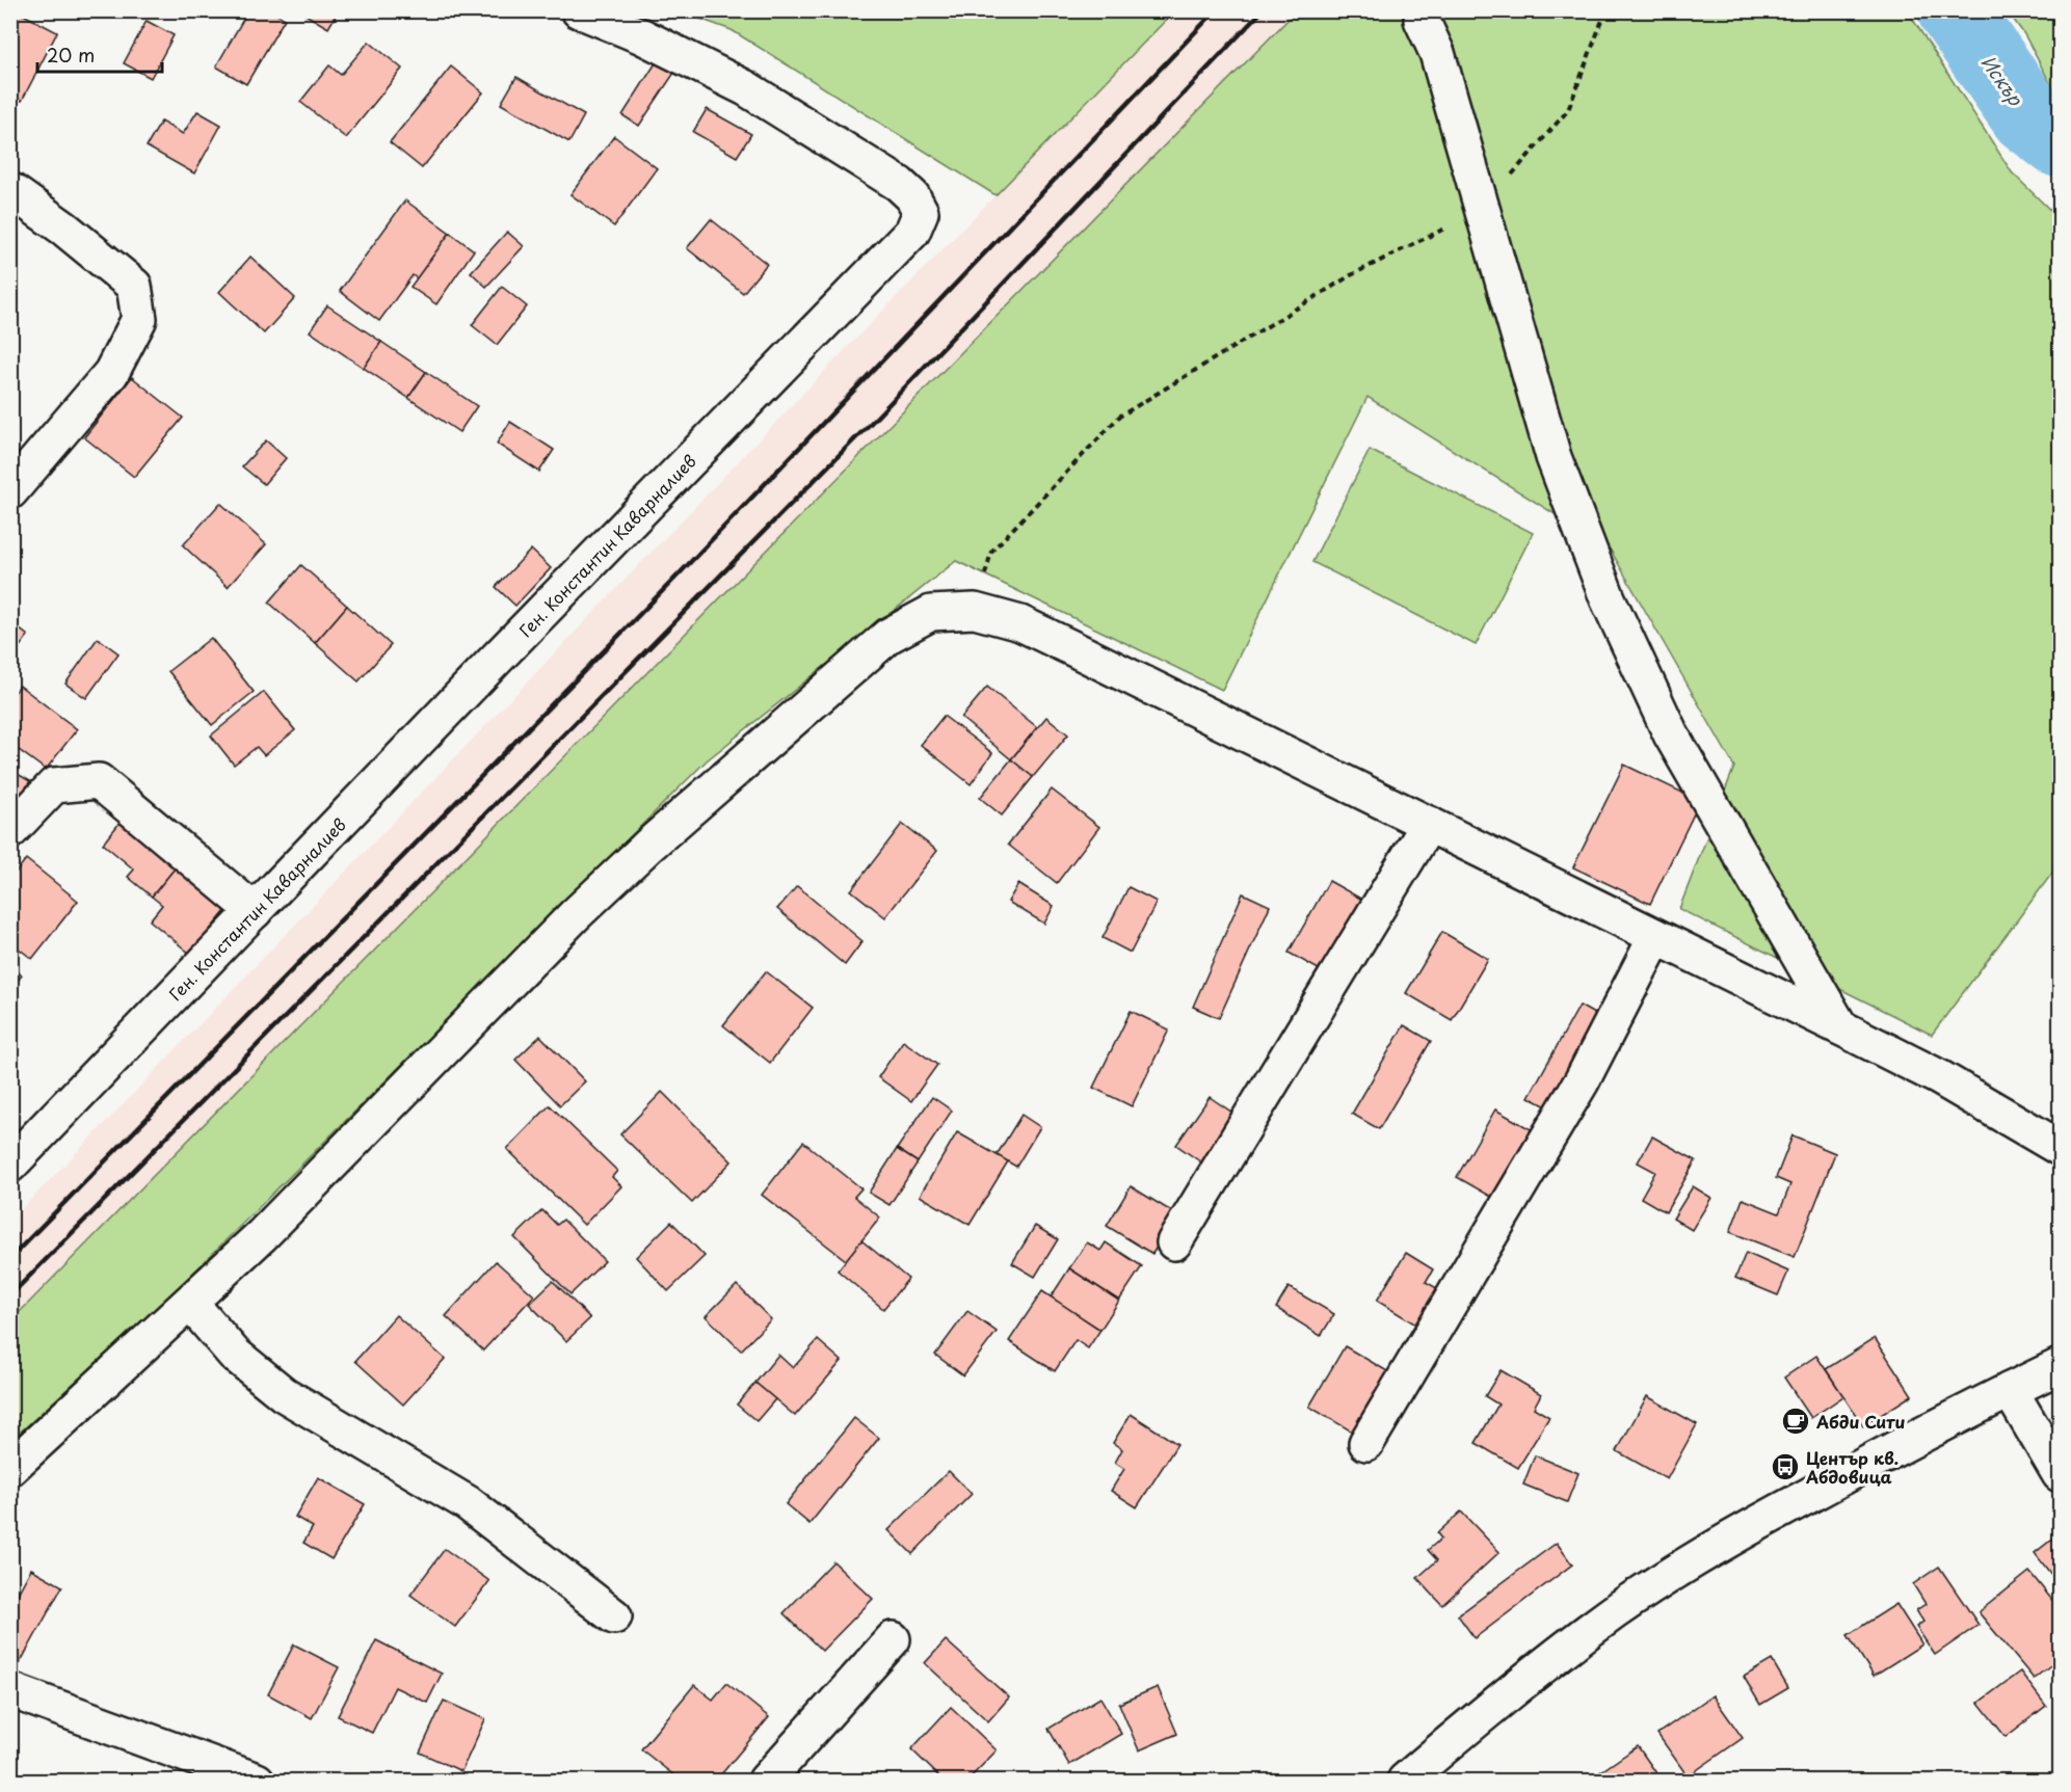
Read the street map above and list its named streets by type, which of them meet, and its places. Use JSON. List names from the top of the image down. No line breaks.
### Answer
{"streets":{"street":["Ген. Константин Каварналиев"]},"water":["Искър"],"places":{"cafe":["Абди Сити"],"bus stop":["Център кв. Абдовица"]},"scale_bar":"20 m"}
